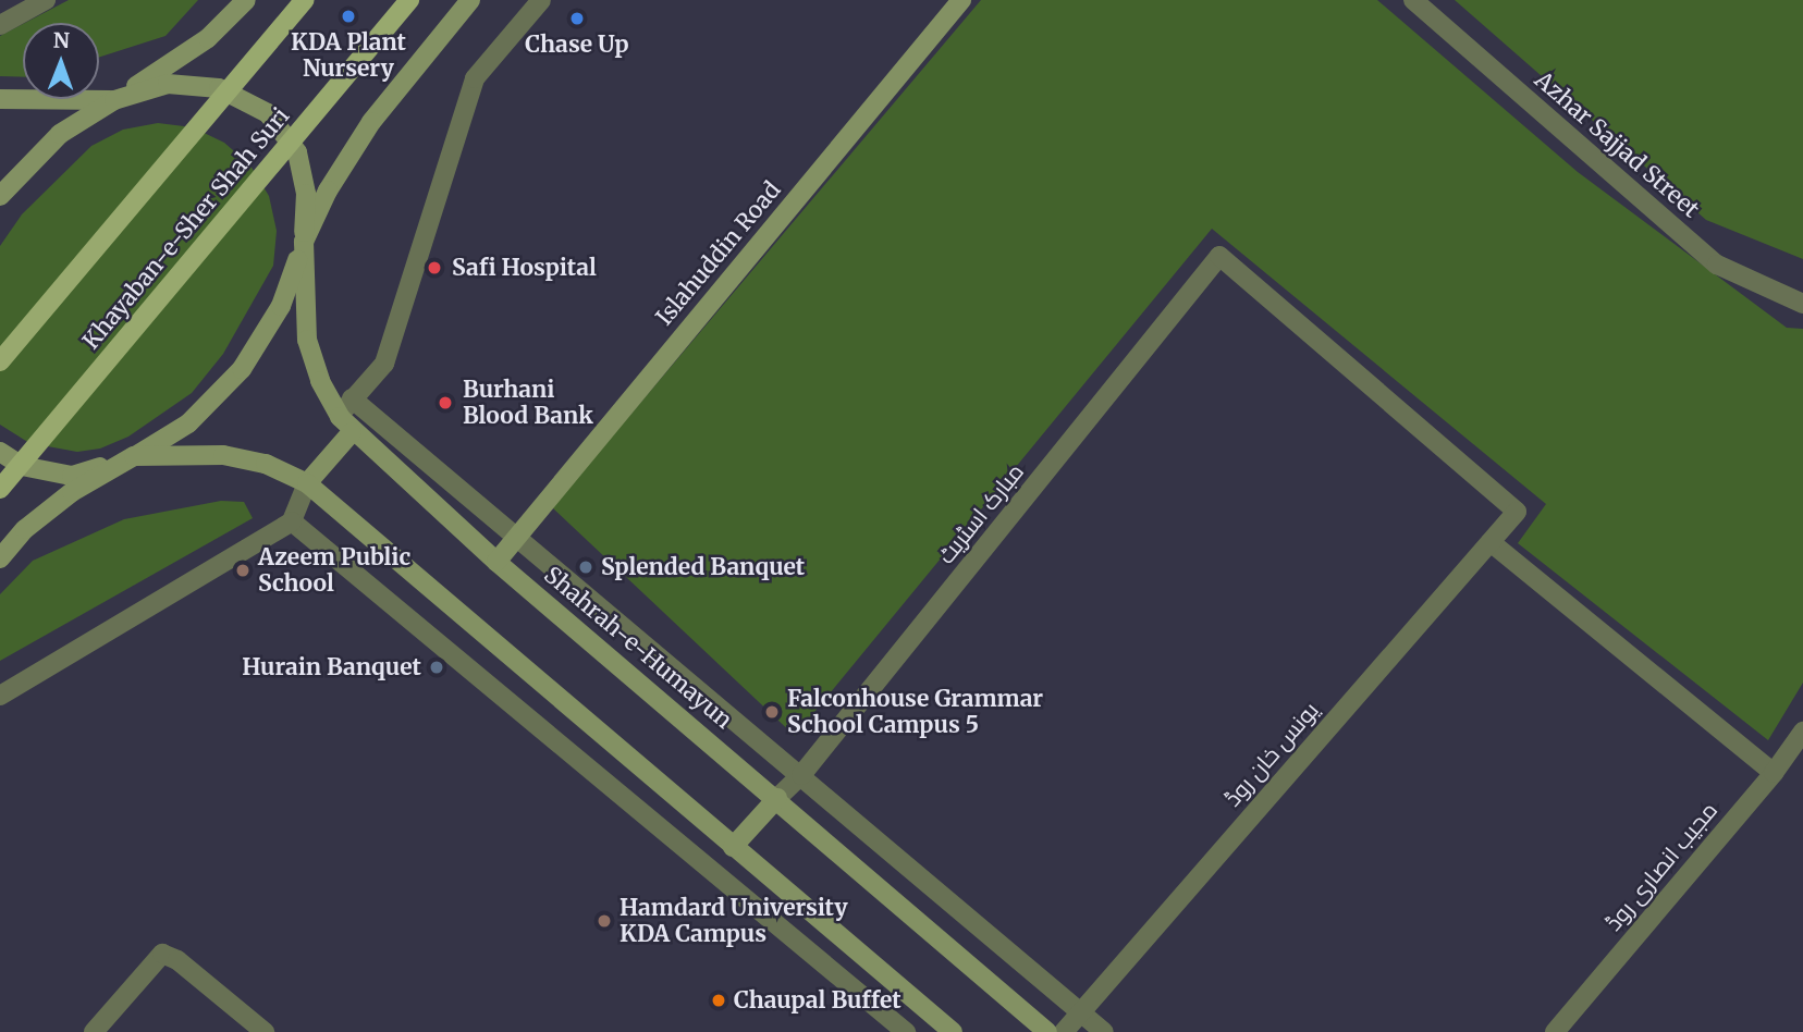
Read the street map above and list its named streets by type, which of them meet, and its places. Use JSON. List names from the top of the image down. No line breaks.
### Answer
{"streets":{"main road":["Khayaban-e-Sher Shah Suri","Islahuddin Road","Shahrah-e-Humayun"],"street":["Azhar Sajjad Street","مبارک اسٹریٹ","یونس خان روڈ","مجیب انصاری روڈ"]},"crossings":[["Islahuddin Road","Shahrah-e-Humayun"],["مبارک اسٹریٹ","Shahrah-e-Humayun"],["مبارک اسٹریٹ","یونس خان روڈ"]],"places":["KDA Plant Nursery","Chase Up","Safi Hospital","Burhani Blood Bank","Splended Banquet","Azeem Public School","Hurain Banquet","Falconhouse Grammar School Campus 5","Hamdard University KDA Campus","Chaupal Buffet"],"north":"top"}
